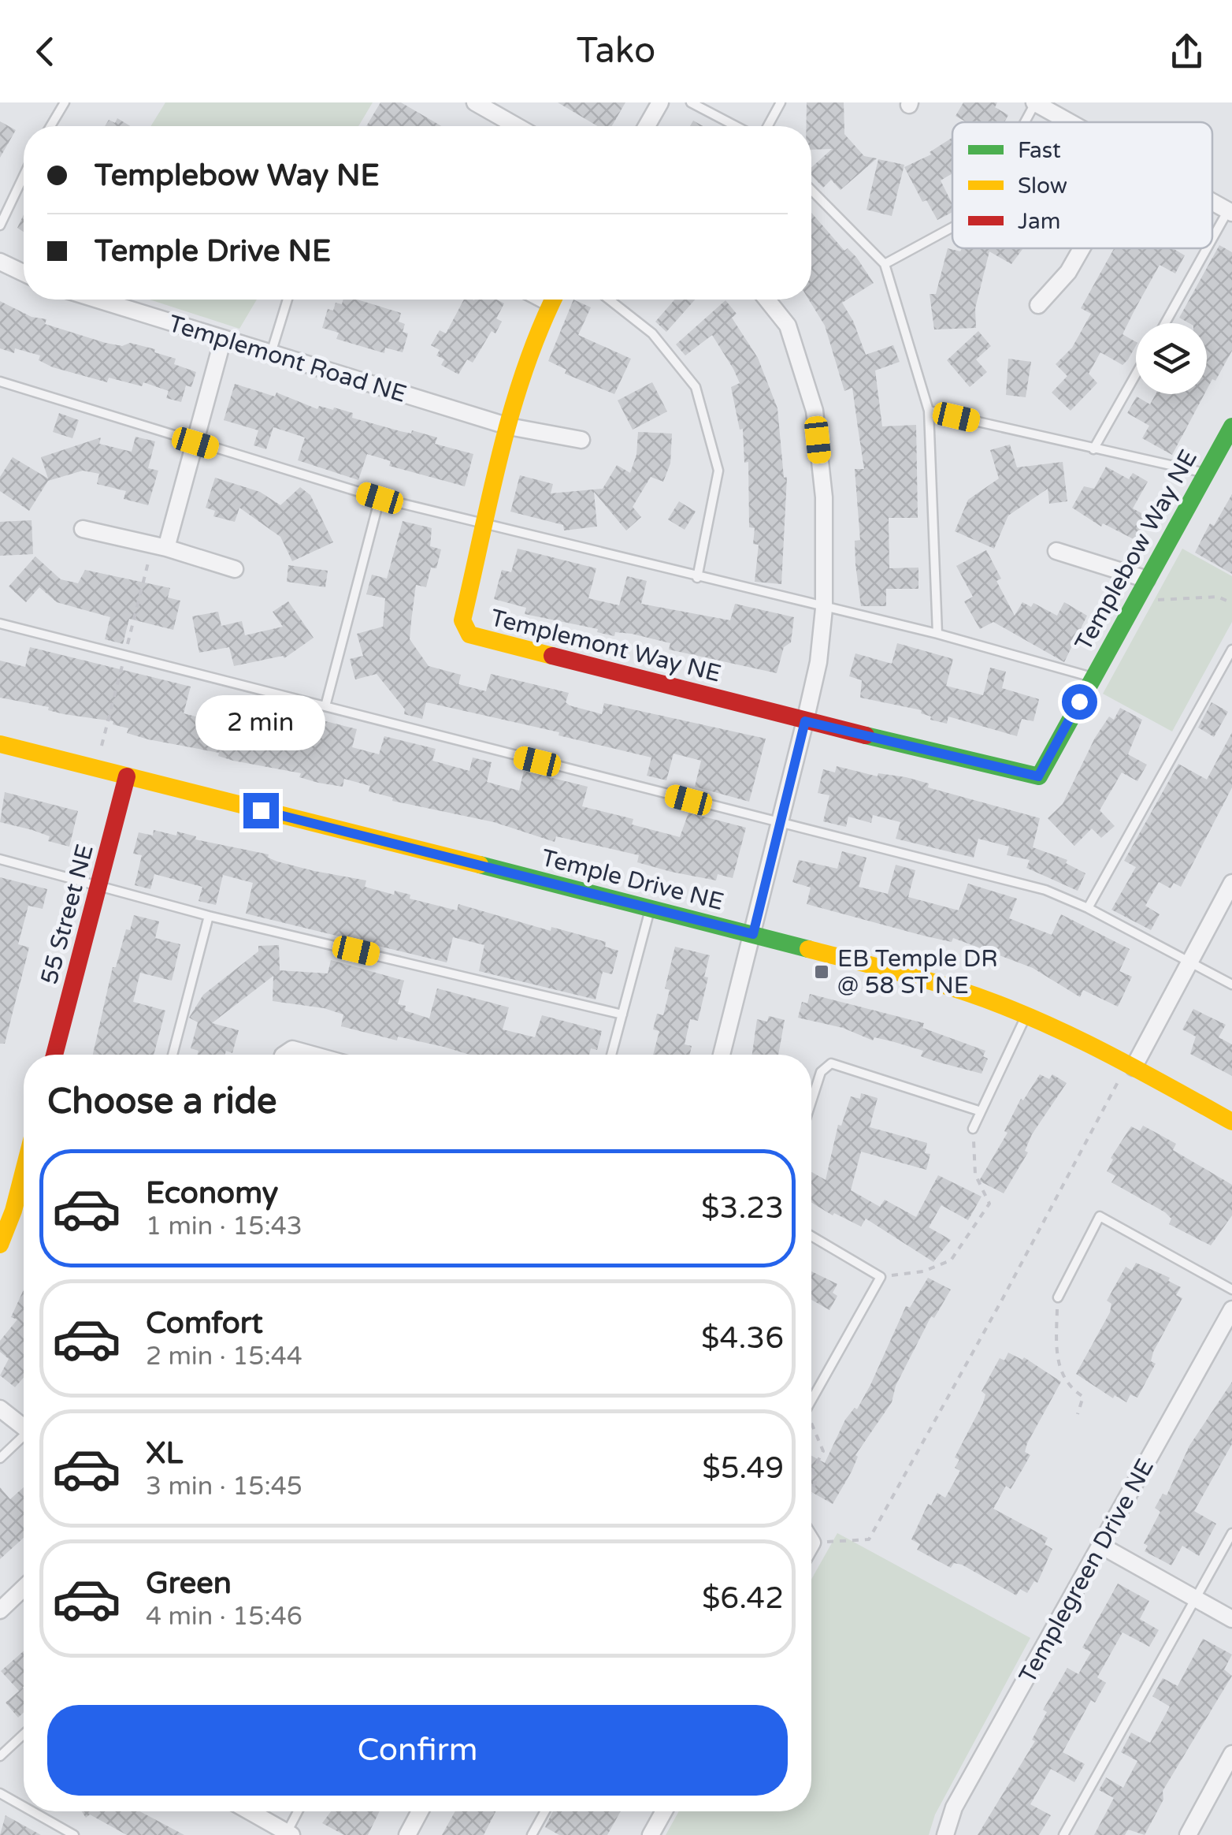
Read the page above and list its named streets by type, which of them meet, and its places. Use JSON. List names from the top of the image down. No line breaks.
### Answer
{"streets":{"street":["Templemont Road NE","Templebow Way NE","Templemont Way NE","Temple Drive NE","55 Street NE","Templegreen Drive NE"]},"crossings":[["Templemont Road NE","Templemont Way NE"],["Templebow Way NE","Templemont Way NE"],["Temple Drive NE","55 Street NE"]],"places":{"transit":["EB Temple DR @ 58 ST NE"]},"legend":["Fast","Slow","Jam"],"page":{"header":"Tako","banner":["Templebow Way NE","Temple Drive NE"],"bubble":"2 min","heading":"Choose a ride","list":[{"name":"Economy","note":"1 min · 15:43","value":"$3.23"},{"name":"Comfort","note":"2 min · 15:44","value":"$4.36"},{"name":"XL","note":"3 min · 15:45","value":"$5.49"},{"name":"Green","note":"4 min · 15:46","value":"$6.42"}],"buttons":"Confirm"}}
